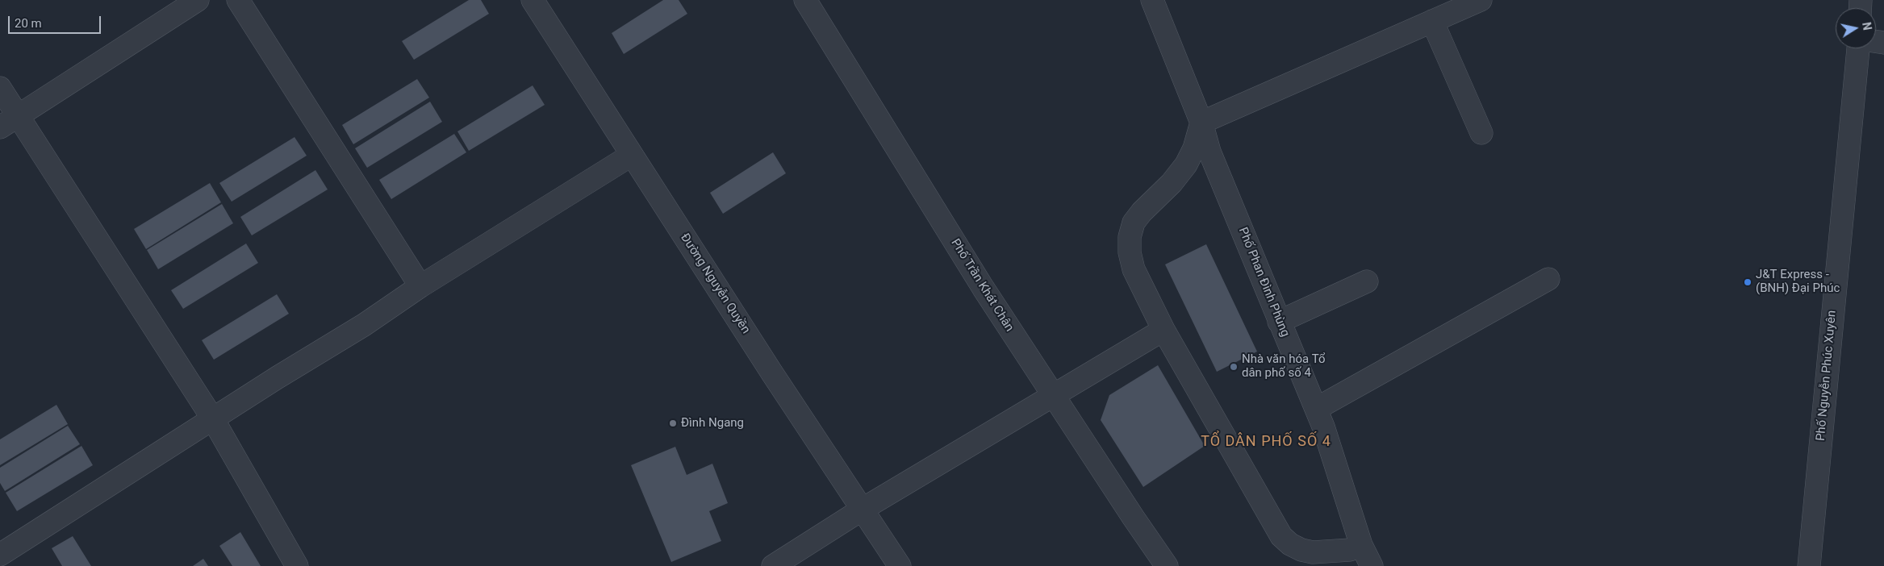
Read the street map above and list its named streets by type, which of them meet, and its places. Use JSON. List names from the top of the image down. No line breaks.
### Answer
{"streets":{"street":["Phố Phan Đình Phùng","Đường Nguyễn Quyền","Phố Trần Khát Chân","Phố Nguyễn Phúc Xuyên"]},"districts":["TỔ DÂN PHỐ SỐ 4"],"places":["J&T Express - (BNH) Đại Phúc","Nhà văn hóa Tổ dân phố số 4","Đình Ngang"],"scale_bar":"20 m","north":"right"}
